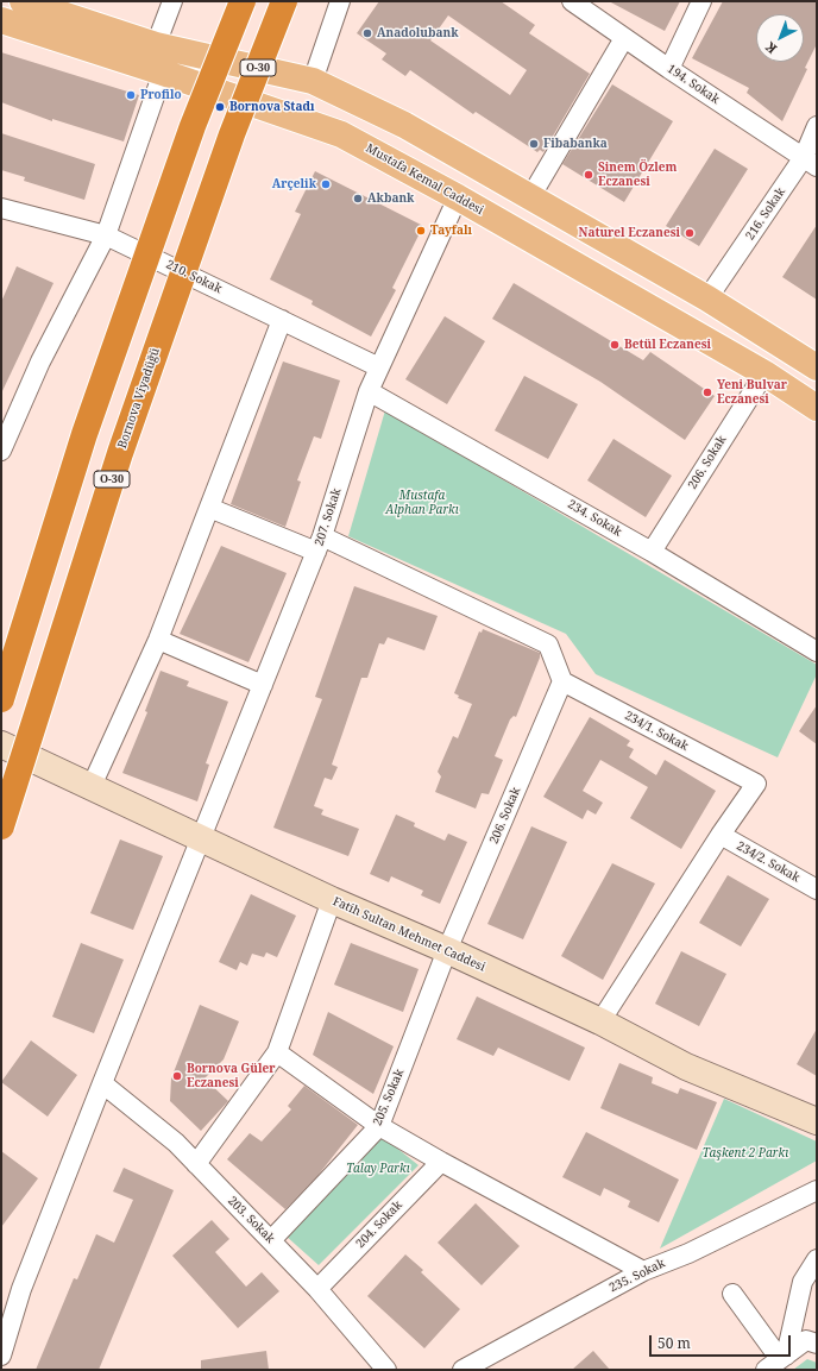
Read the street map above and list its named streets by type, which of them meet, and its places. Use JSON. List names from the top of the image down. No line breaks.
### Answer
{"streets":{"highway":["O-30","Bornova Viyadüğü"],"main road":["Mustafa Kemal Caddesi","Fatih Sultan Mehmet Caddesi"],"street":["194. Sokak","216. Sokak","210. Sokak","206. Sokak","207. Sokak","234. Sokak","234/1. Sokak","234/2. Sokak","205. Sokak","203. Sokak","204. Sokak","235. Sokak"]},"crossings":[["194. Sokak","216. Sokak"],["Mustafa Kemal Caddesi","206. Sokak"],["Mustafa Kemal Caddesi","207. Sokak"],["210. Sokak","207. Sokak"],["206. Sokak","234. Sokak"],["206. Sokak","234/1. Sokak"],["206. Sokak","Fatih Sultan Mehmet Caddesi"],["206. Sokak","205. Sokak"],["207. Sokak","234. Sokak"],["207. Sokak","Fatih Sultan Mehmet Caddesi"],["207. Sokak","203. Sokak"],["234/1. Sokak","234/2. Sokak"],["234/1. Sokak","Fatih Sultan Mehmet Caddesi"],["Fatih Sultan Mehmet Caddesi","205. Sokak"],["205. Sokak","203. Sokak"],["203. Sokak","204. Sokak"]],"parks":["Mustafa Alphan Parkı","Taşkent 2 Parkı","Talay Parkı"],"places":["Anadolubank","Profilo","Bornova Stadı","Fibabanka","Sinem Özlem Eczanesi","Arçelik","Akbank","Tayfalı","Naturel Eczanesi","Betül Eczanesi","Yeni Bulvar Eczanesi","Bornova Güler Eczanesi"],"scale_bar":"50 m","north":"bottom left"}
